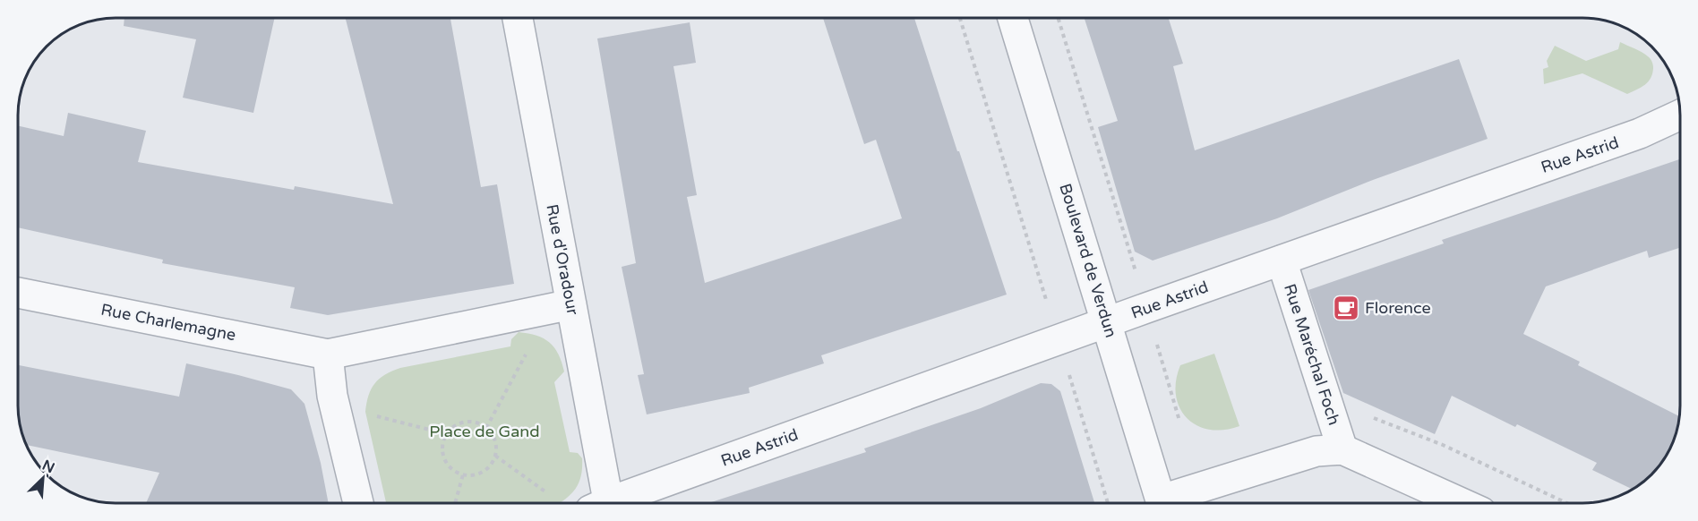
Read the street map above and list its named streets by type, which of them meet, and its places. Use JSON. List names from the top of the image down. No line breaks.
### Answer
{"streets":{"street":["Rue Astrid","Rue d'Oradour","Boulevard de Verdun","Rue Charlemagne","Rue Maréchal Foch"]},"crossings":[["Rue Astrid","Boulevard de Verdun"],["Rue Astrid","Rue Maréchal Foch"],["Rue d'Oradour","Rue Charlemagne"]],"parks":["Place de Gand"],"places":{"cafe":["Florence"]},"north":"top right"}
